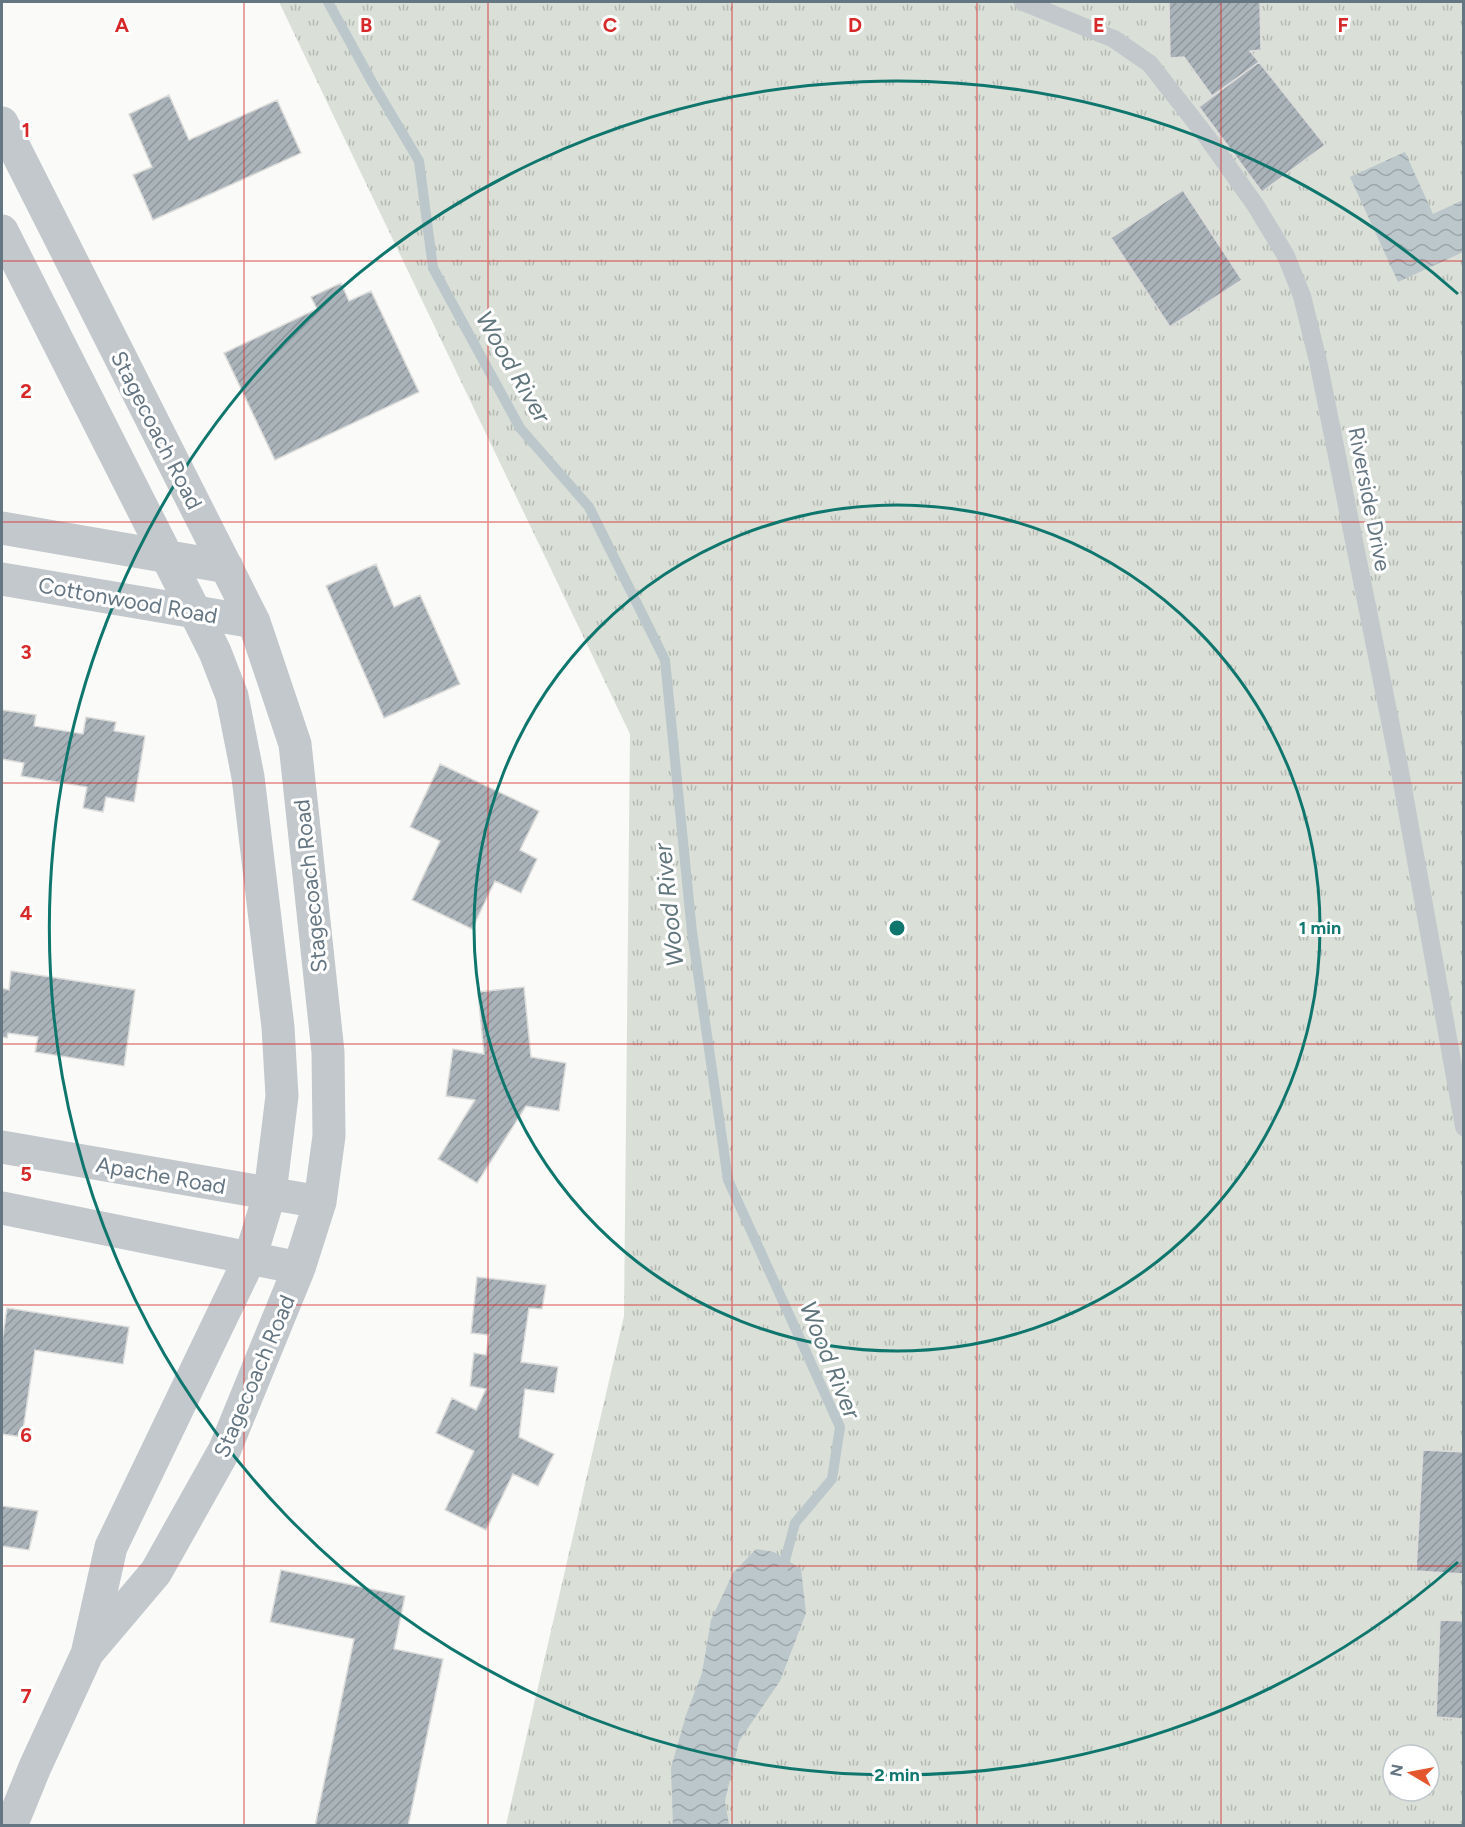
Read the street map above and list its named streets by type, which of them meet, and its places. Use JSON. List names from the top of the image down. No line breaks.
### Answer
{"streets":{"street":["Stagecoach Road","Cottonwood Road","Apache Road"],"lane":["Riverside Drive"]},"crossings":[["Stagecoach Road","Cottonwood Road"],["Stagecoach Road","Apache Road"]],"water":["Wood River"],"north":"left","grid":{"columns":["A","B","C","D","E","F"],"rows":["1","2","3","4","5","6","7"]},"rings":["1 min","2 min"]}
